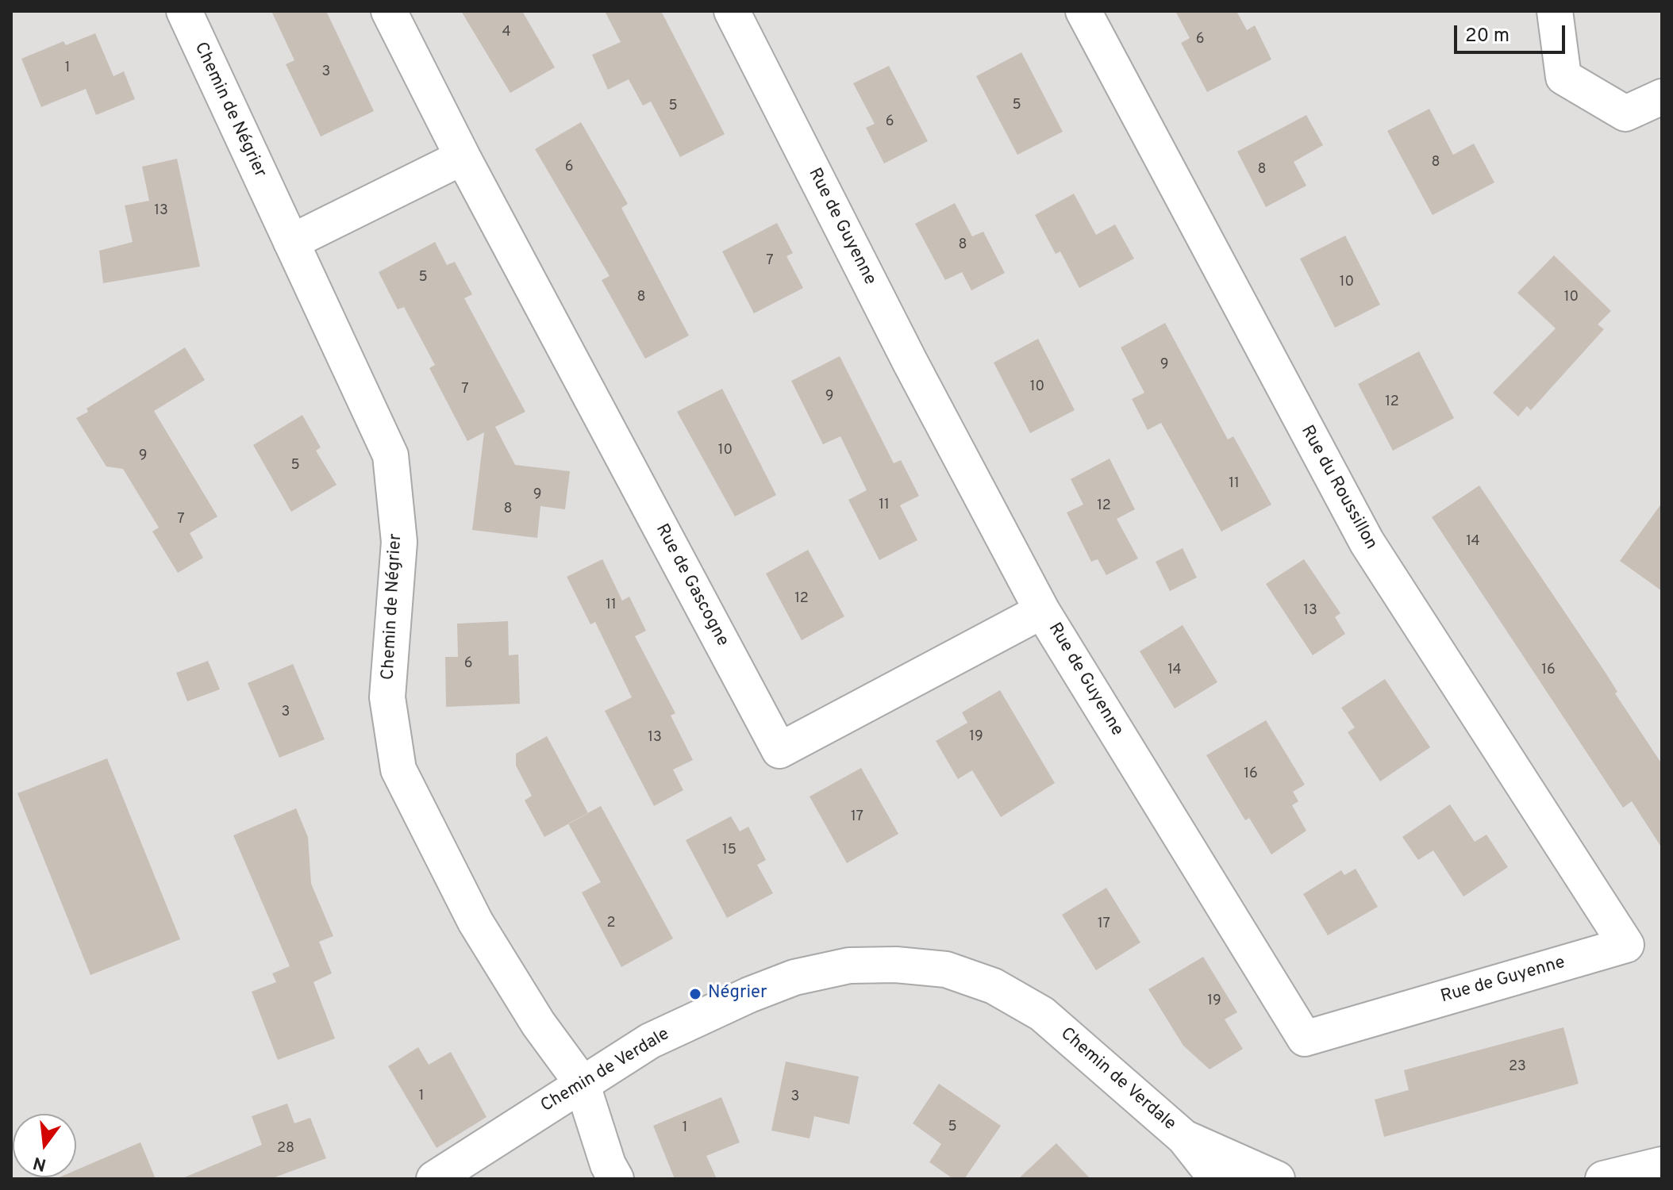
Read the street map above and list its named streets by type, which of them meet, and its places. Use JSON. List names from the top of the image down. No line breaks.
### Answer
{"streets":{"street":["Chemin de Négrier","Rue de Guyenne","Rue du Roussillon","Rue de Gascogne","Chemin de Verdale"]},"crossings":[["Chemin de Négrier","Chemin de Verdale"],["Rue de Guyenne","Rue du Roussillon"],["Rue de Guyenne","Rue de Gascogne"]],"places":["Négrier"],"house_numbers":["4","6","1","3","5","5","6","8","6","8","13","8","7","5","10","8","10","9","10","7","9","12","10","9","5","11","9","11","12","8","7","14","12","11","13","6","14","16","3","19","13","16","17","15","2","17","19","23","1","3","5","1","28"],"scale_bar":"20 m","north":"bottom"}
